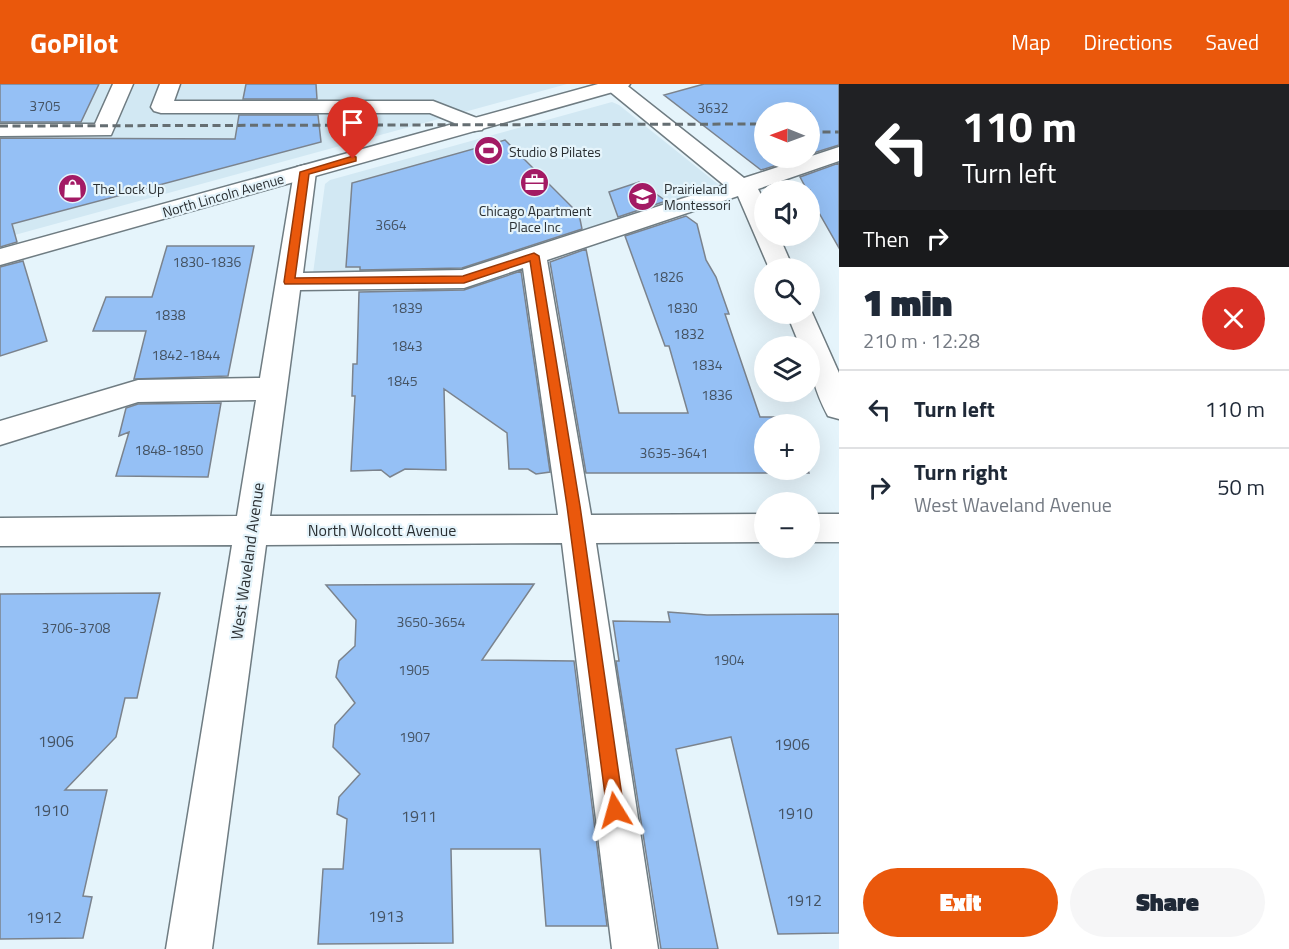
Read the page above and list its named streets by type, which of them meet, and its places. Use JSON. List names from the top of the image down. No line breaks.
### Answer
{"streets":{"street":["North Lincoln Avenue","North Wolcott Avenue","West Waveland Avenue"]},"crossings":[["North Lincoln Avenue","West Waveland Avenue"],["North Wolcott Avenue","West Waveland Avenue"]],"places":{"sports":["Studio 8 Pilates"],"office":["Chicago Apartment Place Inc"],"shop":["The Lock Up"],"school or university":["Prairieland Montessori"]},"house_numbers":["3705","3632","3664","1830-1836","1826","1839","1830","1838","1832","1843","1842-1844","1834","1845","1836","1848-1850","3635-3641","3650-3654","3706-3708","1904","1905","1907","1906","1906","1910","1910","1911","1912","1913","1912"],"north":"left","page":{"header":"GoPilot","nav":["Map","Directions","Saved"],"turn":["110 m","Turn left"],"map_buttons":["+","−"],"then":"Then","heading":["1 min","210 m · 12:28"],"list":[{"name":"Turn left","value":"110 m"},{"name":"Turn right","note":"West Waveland Avenue","value":"50 m"}],"buttons":["Exit","Share"]}}
